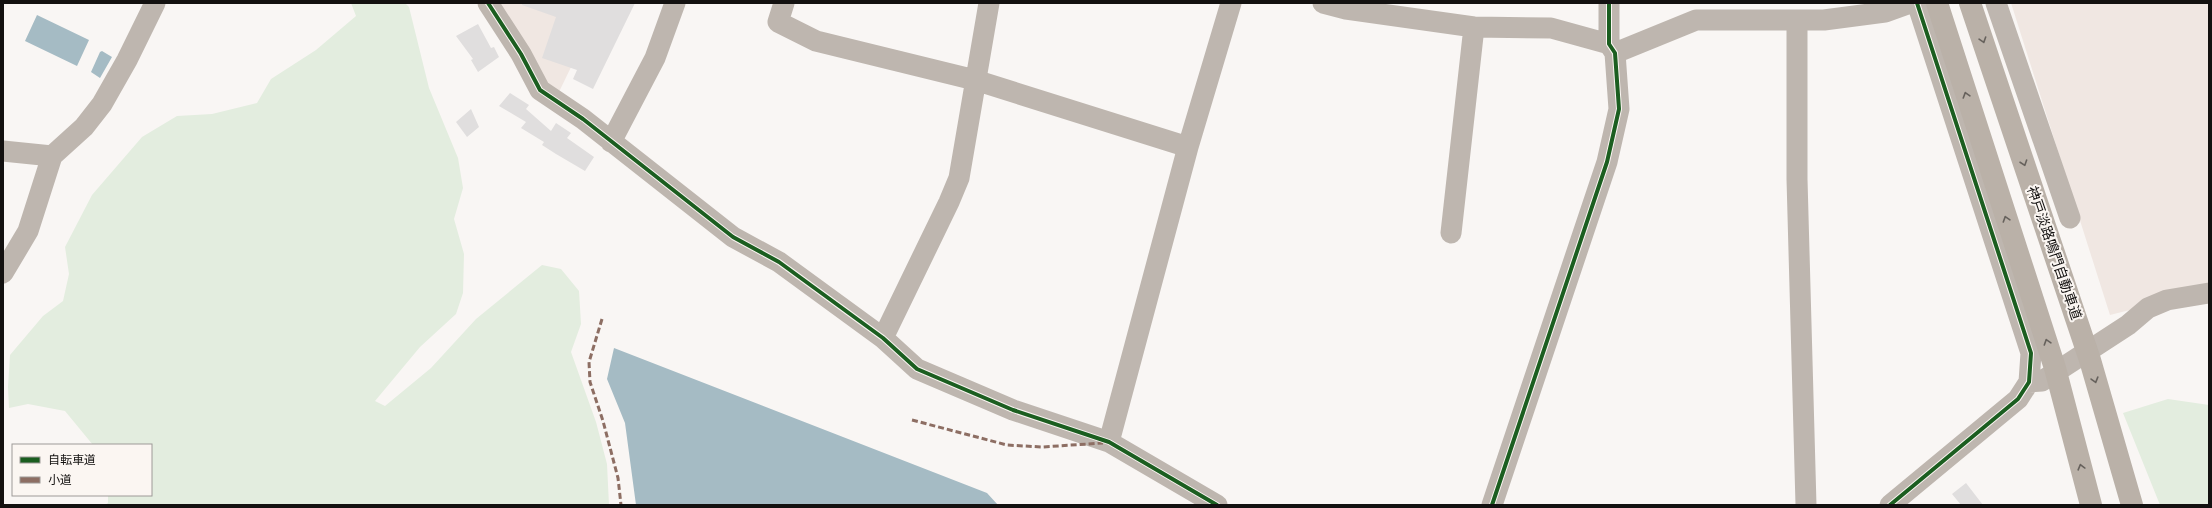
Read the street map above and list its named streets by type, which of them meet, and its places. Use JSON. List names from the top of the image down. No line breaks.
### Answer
{"streets":{"highway":["神戸淡路鳴門自動車道"]},"legend":["自転車道","小道"]}
